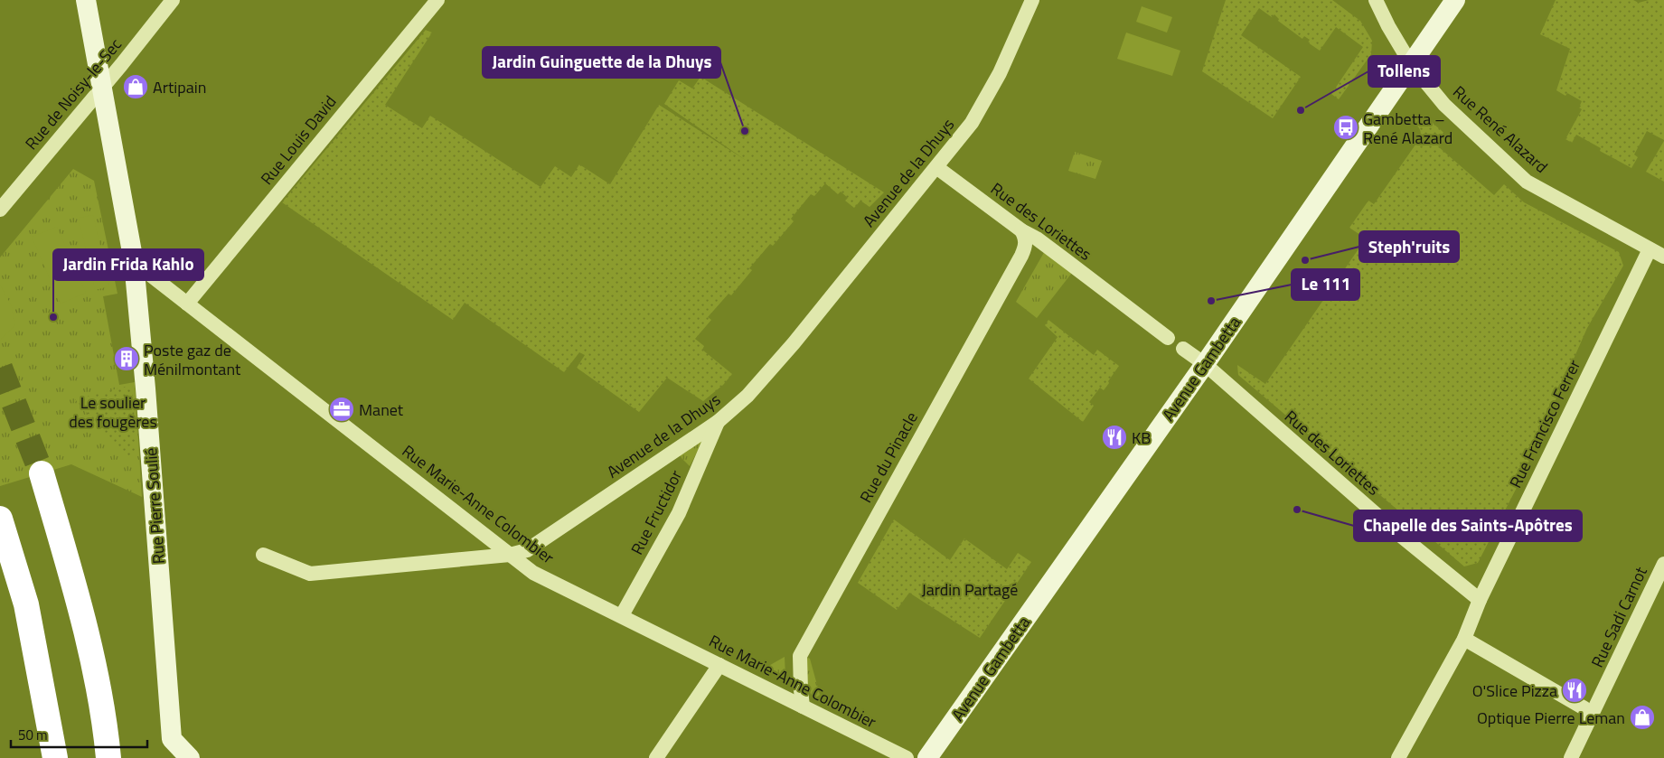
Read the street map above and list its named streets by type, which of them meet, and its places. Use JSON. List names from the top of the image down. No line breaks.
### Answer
{"streets":{"main road":["Avenue Gambetta","Rue Pierre Soulié"],"street":["Rue de Noisy-le-Sec","Rue René Alazard","Rue Louis David","Avenue de la Dhuys","Rue des Loriettes","Rue Francisco Ferrer","Rue du Pinacle","Rue Marie-Anne Colombier","Rue Fructidor","Rue Sadi Carnot"]},"crossings":[["Rue de Noisy-le-Sec","Rue Pierre Soulié"],["Rue René Alazard","Avenue Gambetta"],["Rue René Alazard","Rue Francisco Ferrer"],["Rue Louis David","Rue Marie-Anne Colombier"],["Avenue de la Dhuys","Rue des Loriettes"],["Avenue de la Dhuys","Rue Marie-Anne Colombier"],["Avenue de la Dhuys","Rue Fructidor"],["Rue des Loriettes","Avenue Gambetta"],["Rue des Loriettes","Rue Francisco Ferrer"],["Rue des Loriettes","Rue du Pinacle"],["Rue du Pinacle","Rue Marie-Anne Colombier"],["Rue Marie-Anne Colombier","Rue Pierre Soulié"],["Rue Marie-Anne Colombier","Rue Fructidor"]],"parks":["Le soulier des fougères","Jardin Partagé"],"places":{"shop":["Artipain","Optique Pierre Leman"],"other":["Tollens","Jardin Guinguette de la Dhuys","Steph'ruits","Le 111","Jardin Frida Kahlo","Chapelle des Saints-Apôtres"],"bus stop":["Gambetta – René Alazard"],"building":["Poste gaz de Ménilmontant"],"office":["Manet"],"restaurant":["KB","O'Slice Pizza"]},"scale_bar":"50 m"}
